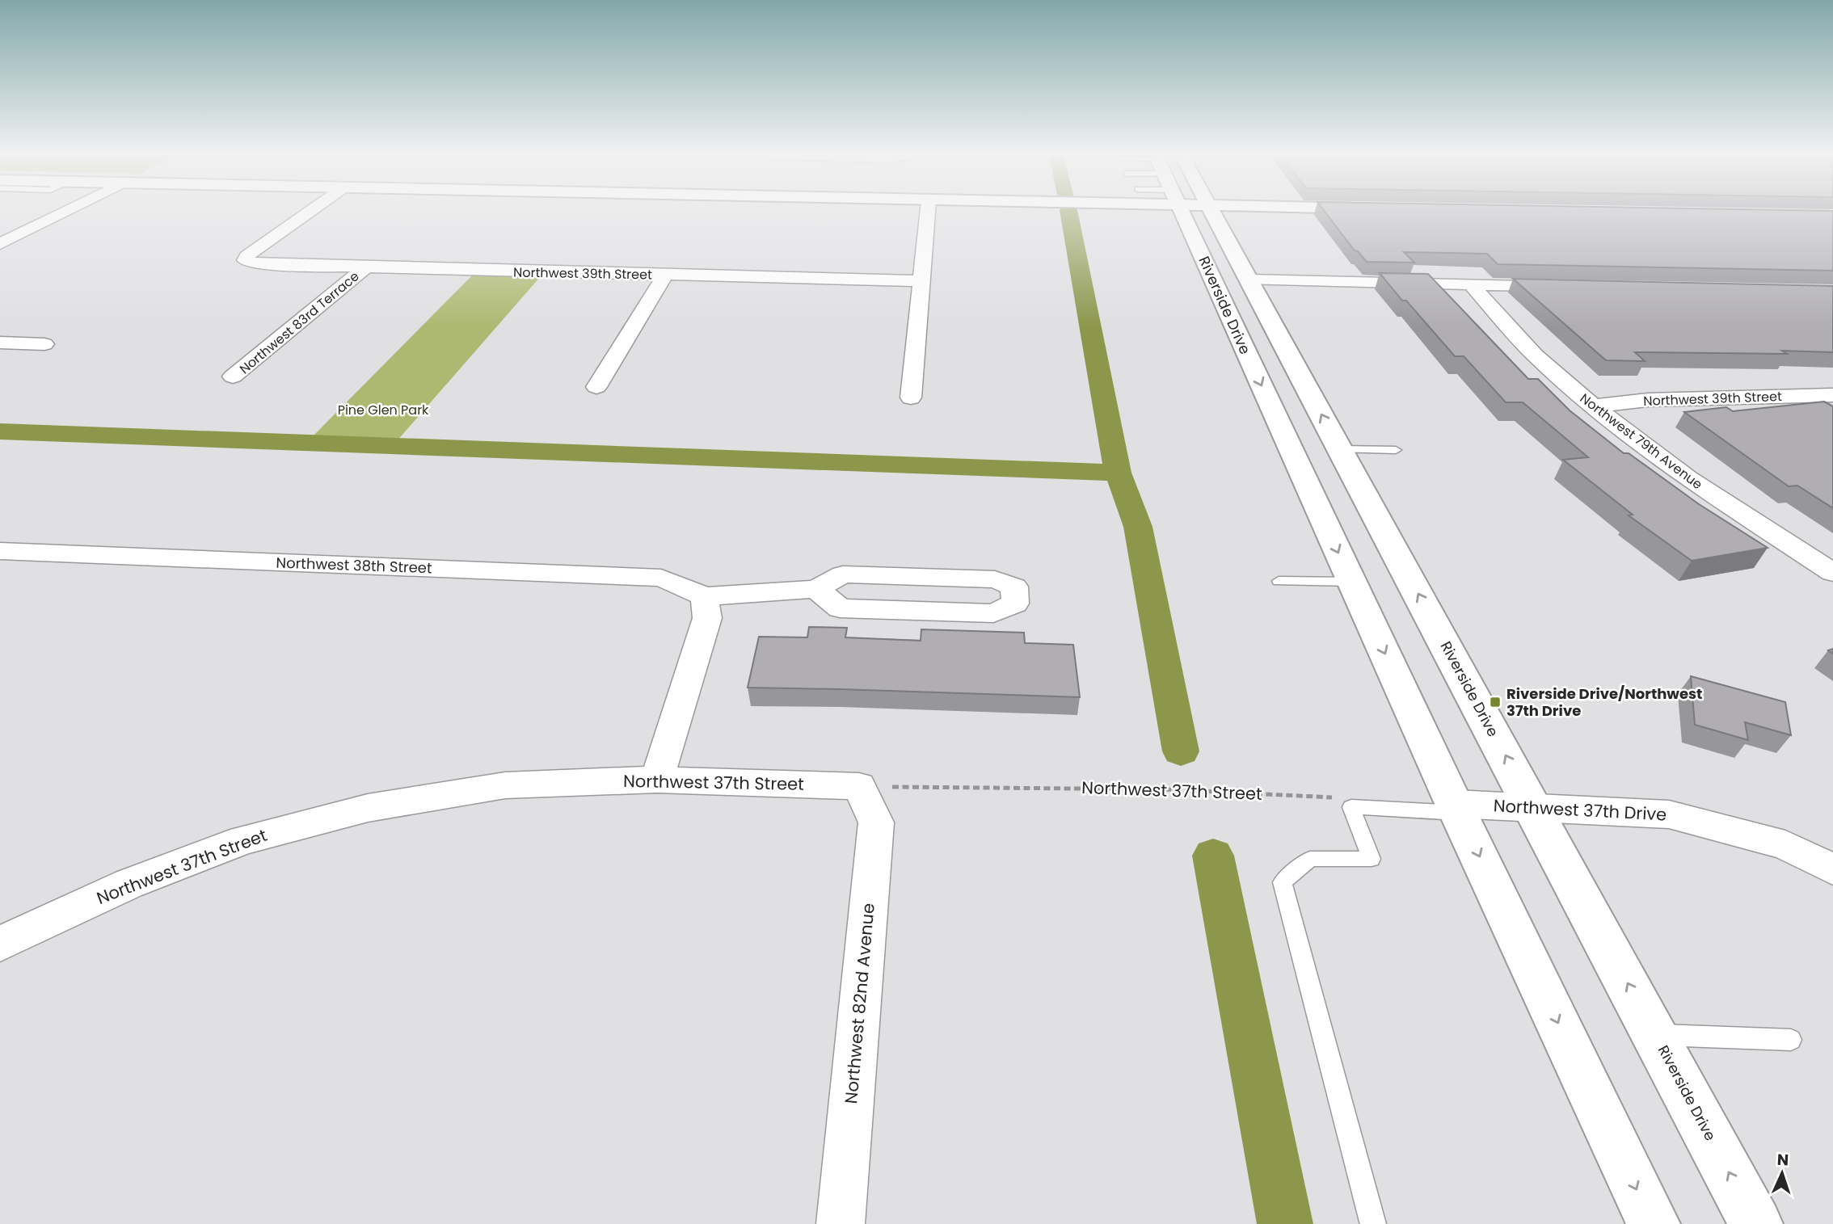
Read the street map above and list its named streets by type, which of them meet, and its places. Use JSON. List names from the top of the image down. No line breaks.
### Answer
{"streets":{"street":["Northwest 39th Street","Riverside Drive","Northwest 83rd Terrace","Northwest 79th Avenue","Northwest 38th Street","Northwest 37th Street","Northwest 37th Drive","Northwest 82nd Avenue"]},"crossings":[["Northwest 39th Street","Northwest 83rd Terrace"],["Northwest 39th Street","Northwest 79th Avenue"],["Riverside Drive","Northwest 37th Drive"],["Northwest 37th Street","Northwest 82nd Avenue"]],"parks":["Pine Glen Park"],"places":{"transit":["Riverside Drive/Northwest 37th Drive"]},"north":"top"}
